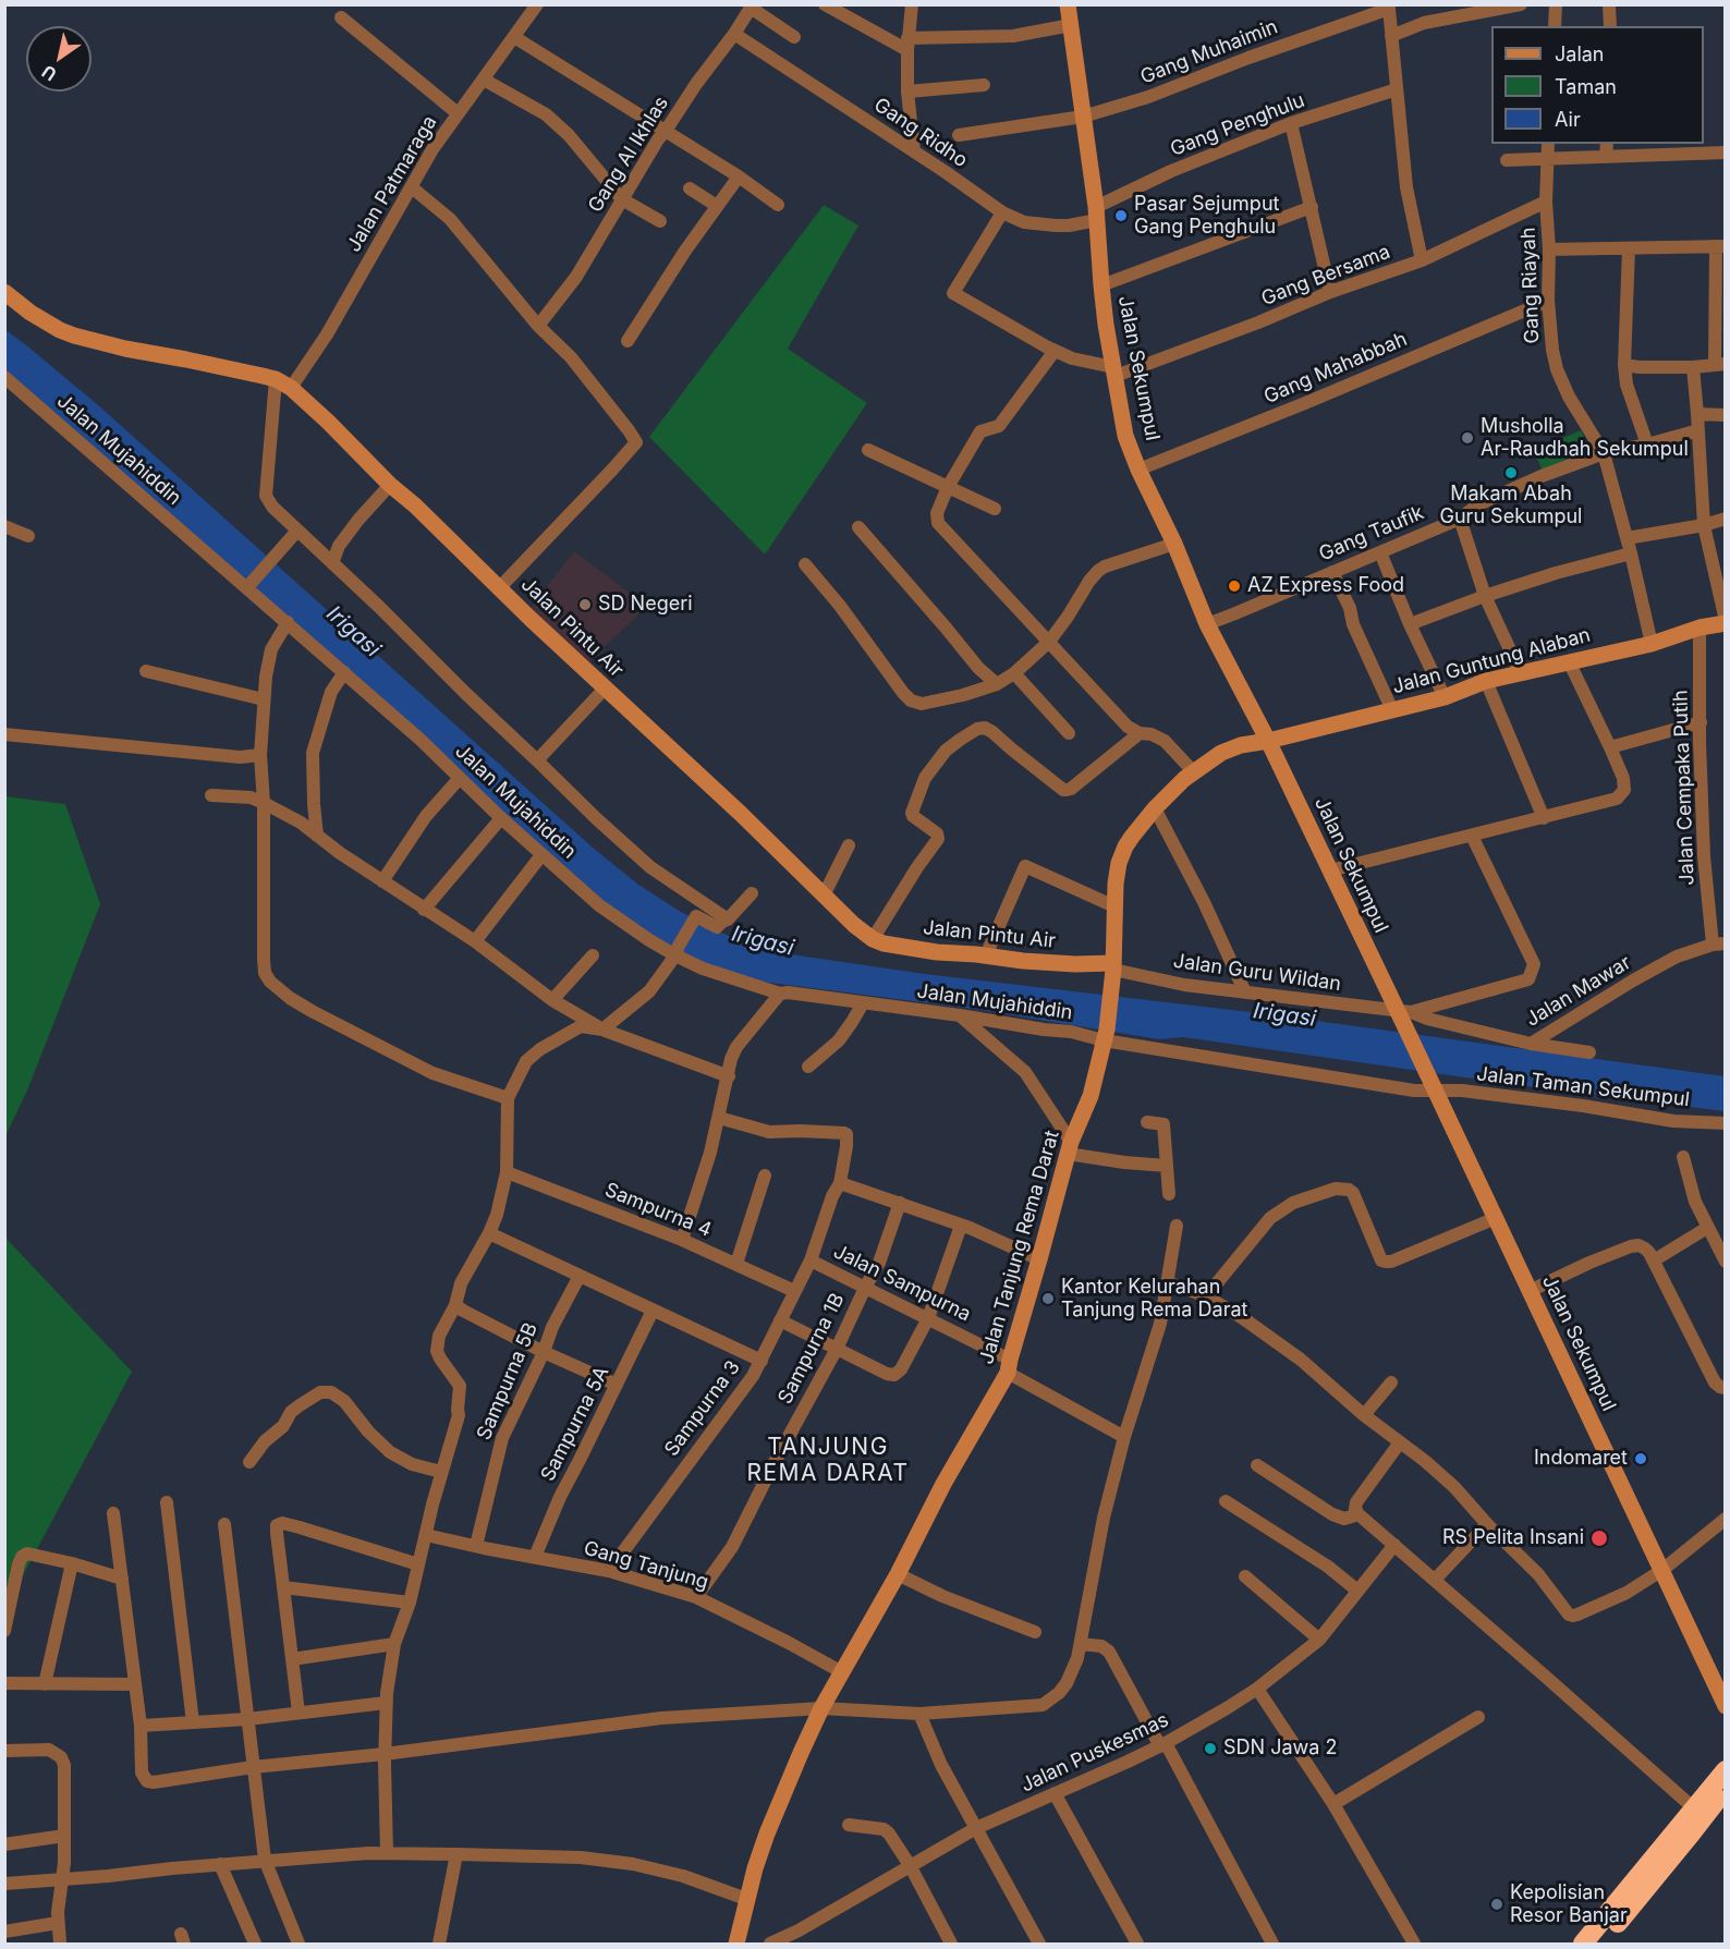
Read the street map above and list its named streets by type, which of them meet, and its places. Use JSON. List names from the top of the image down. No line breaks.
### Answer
{"streets":{"street":["Gang Muhaimin","Gang Penghulu","Gang Ridho","Gang Al Ikhlas","Jalan Patmaraga","Gang Bersama","Gang Riayah","Jalan Sekumpul","Gang Mahabbah","Jalan Mujahiddin","Gang Taufik","Jalan Pintu Air","Jalan Guntung Alaban","Jalan Cempaka Putih","Jalan Guru Wildan","Jalan Mawar","Jalan Taman Sekumpul","Sampurna 4","Jalan Tanjung Rema Darat","Jalan Sampurna","Sampurna 1B","Sampurna 5B","Sampurna 3","Sampurna 5A","Gang Tanjung","Jalan Puskesmas"]},"crossings":[["Gang Muhaimin","Jalan Sekumpul"],["Gang Penghulu","Gang Ridho"],["Gang Penghulu","Jalan Sekumpul"],["Gang Ridho","Gang Al Ikhlas"],["Gang Ridho","Jalan Sekumpul"],["Jalan Patmaraga","Jalan Pintu Air"],["Gang Bersama","Gang Riayah"],["Gang Bersama","Jalan Sekumpul"],["Gang Riayah","Gang Mahabbah"],["Gang Riayah","Gang Taufik"],["Gang Riayah","Jalan Guntung Alaban"],["Jalan Sekumpul","Gang Mahabbah"],["Jalan Sekumpul","Jalan Mujahiddin"],["Jalan Sekumpul","Gang Taufik"],["Jalan Sekumpul","Jalan Guntung Alaban"],["Jalan Sekumpul","Jalan Guru Wildan"],["Jalan Sekumpul","Jalan Mawar"],["Jalan Sekumpul","Jalan Taman Sekumpul"],["Jalan Sekumpul","Jalan Tanjung Rema Darat"],["Jalan Mujahiddin","Jalan Taman Sekumpul"],["Jalan Mujahiddin","Jalan Tanjung Rema Darat"],["Jalan Pintu Air","Jalan Guru Wildan"],["Jalan Pintu Air","Jalan Tanjung Rema Darat"],["Jalan Guntung Alaban","Jalan Cempaka Putih"],["Jalan Guntung Alaban","Jalan Tanjung Rema Darat"],["Jalan Cempaka Putih","Jalan Mawar"],["Jalan Guru Wildan","Jalan Mawar"],["Jalan Guru Wildan","Jalan Tanjung Rema Darat"],["Sampurna 4","Sampurna 3"],["Jalan Tanjung Rema Darat","Jalan Sampurna"],["Jalan Tanjung Rema Darat","Gang Tanjung"],["Jalan Sampurna","Sampurna 1B"],["Jalan Sampurna","Sampurna 3"],["Sampurna 1B","Gang Tanjung"],["Sampurna 5B","Gang Tanjung"],["Sampurna 3","Gang Tanjung"],["Sampurna 5A","Gang Tanjung"]],"districts":["TANJUNG REMA DARAT"],"water":["Irigasi"],"places":["Pasar Sejumput Gang Penghulu","Musholla Ar-Raudhah Sekumpul","Makam Abah Guru Sekumpul","AZ Express Food","SD Negeri","Kantor Kelurahan Tanjung Rema Darat","Indomaret","RS Pelita Insani","SDN Jawa 2","Kepolisian Resor Banjar"],"legend":["Jalan","Taman","Air"],"north":"bottom left"}
